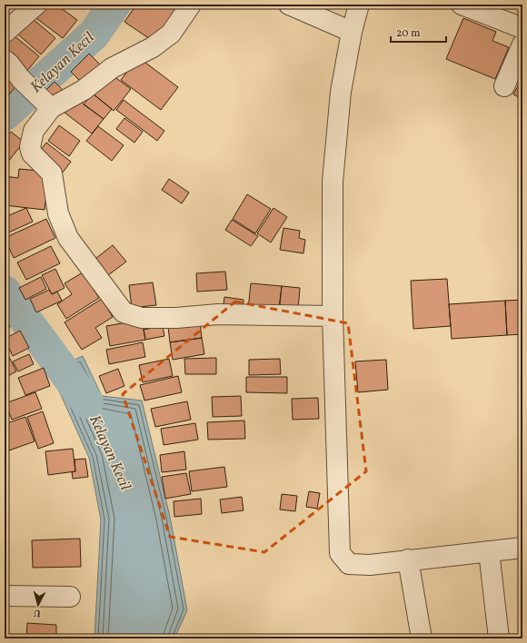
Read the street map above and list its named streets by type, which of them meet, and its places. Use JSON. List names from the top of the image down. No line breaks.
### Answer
{"water":["Kelayan Kecil"],"scale_bar":"20 m","north":"bottom"}
